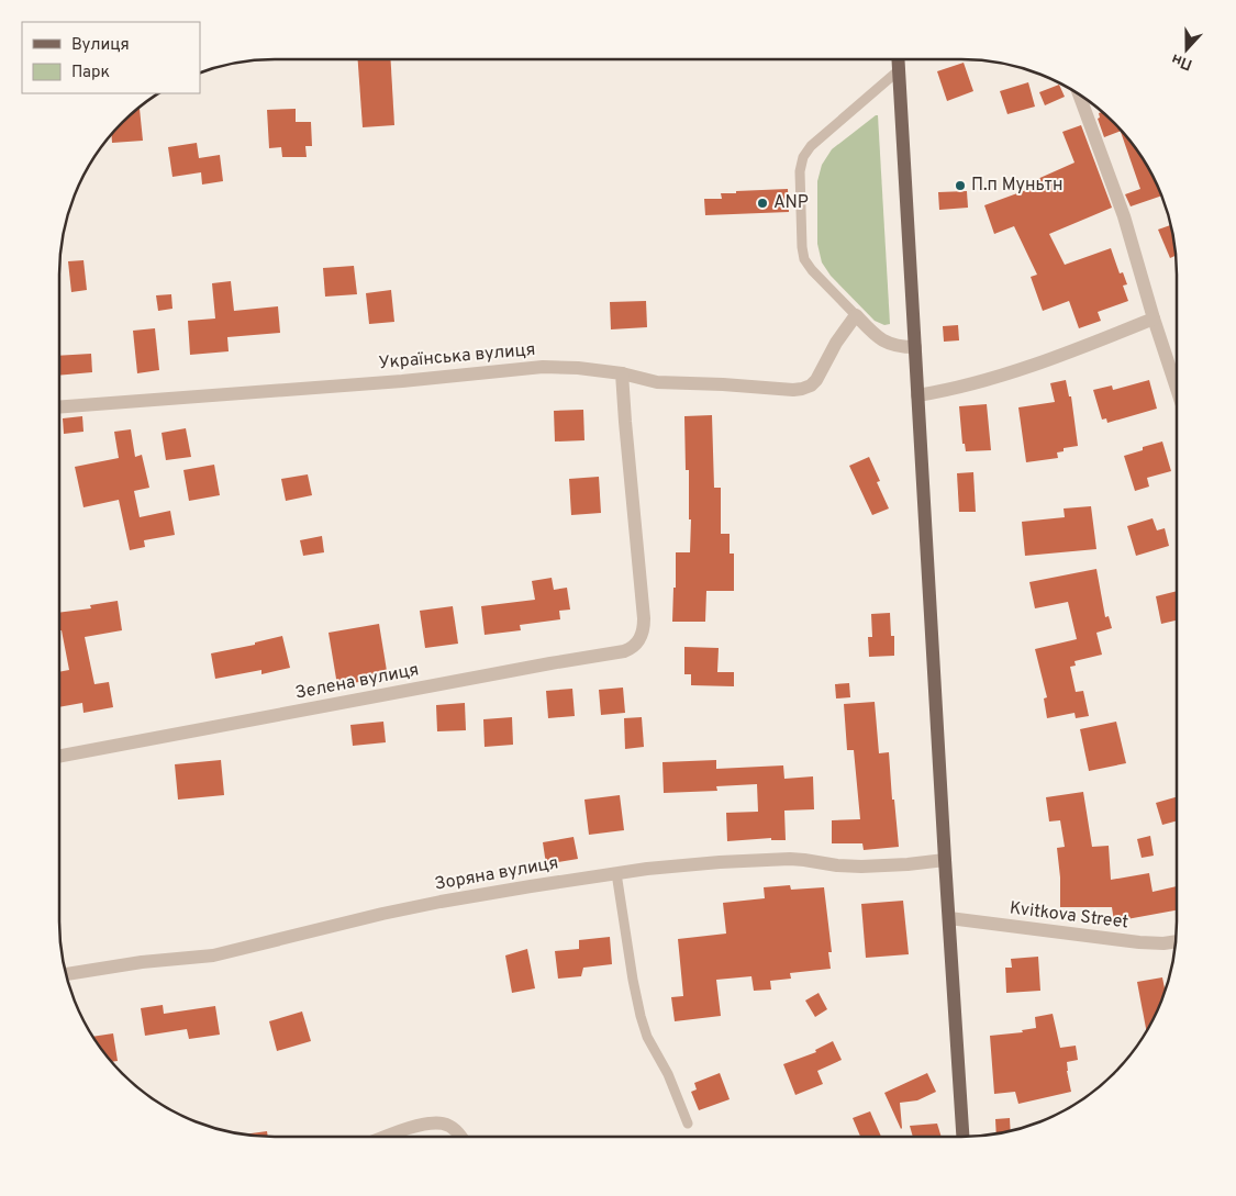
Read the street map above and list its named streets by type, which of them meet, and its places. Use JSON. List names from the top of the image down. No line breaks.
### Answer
{"streets":{"street":["Українська вулиця","Зелена вулиця","Зоряна вулиця","Kvitkova Street"]},"crossings":[["Українська вулиця","Зелена вулиця"]],"places":["П.п Муньтн","ANP"],"legend":["Вулиця","Парк"],"north":"bottom"}
